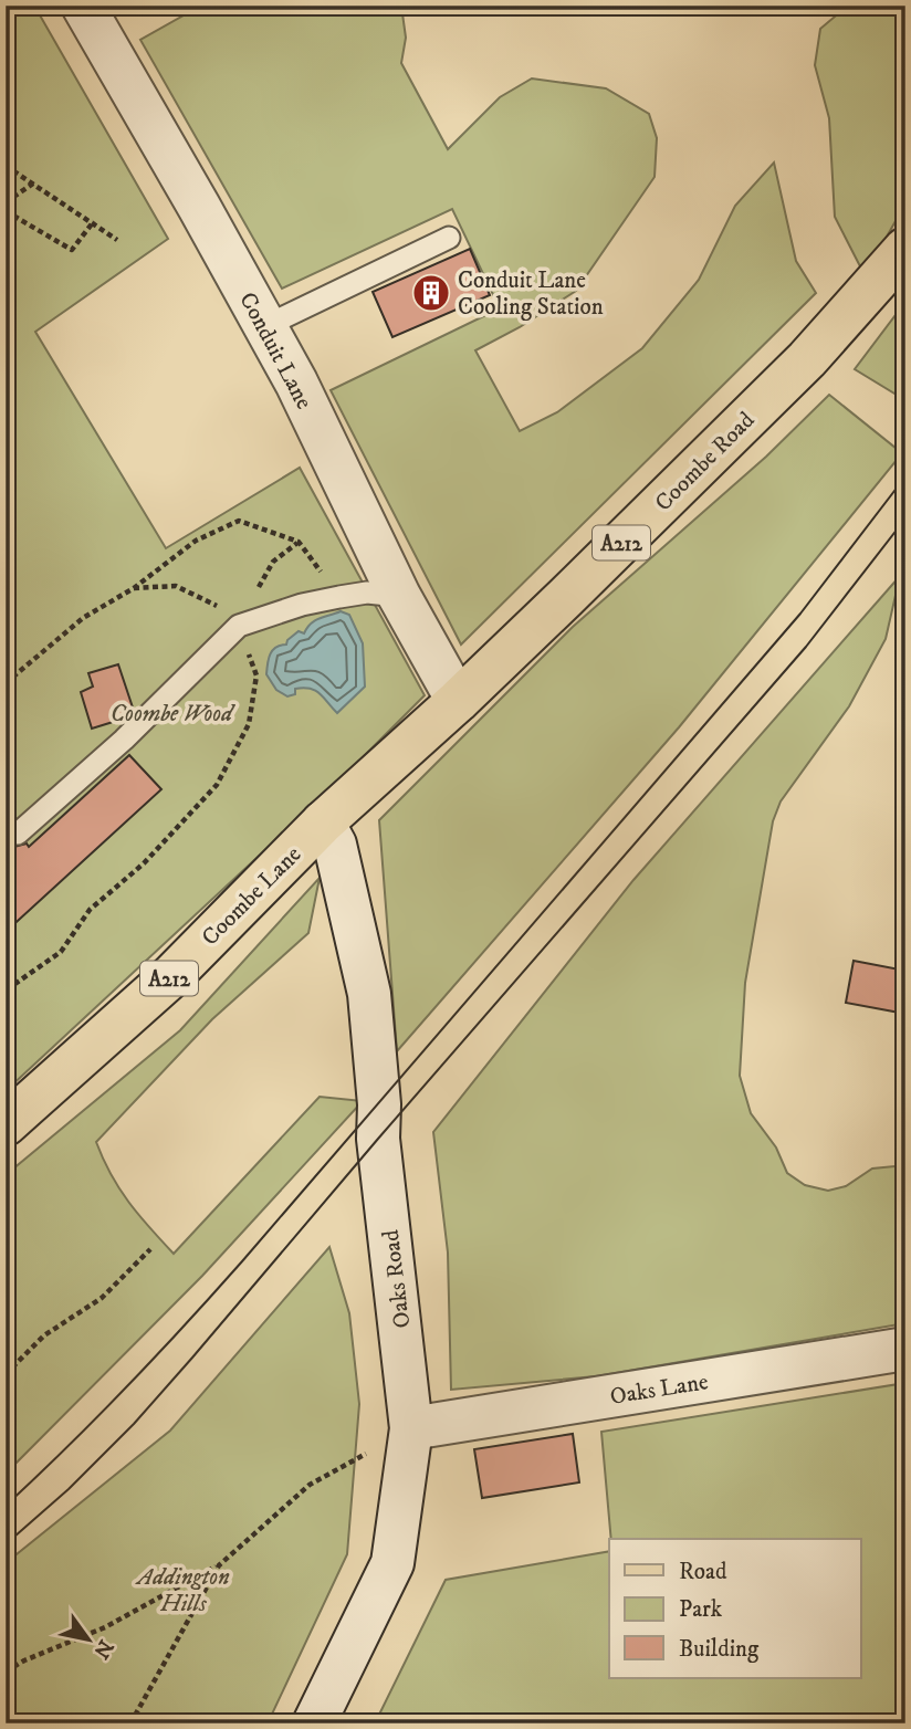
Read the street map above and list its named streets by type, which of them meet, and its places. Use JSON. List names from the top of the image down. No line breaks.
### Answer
{"streets":{"main road":["Coombe Road","A212","Coombe Lane"],"street":["Conduit Lane","Oaks Road","Oaks Lane"]},"crossings":[["Conduit Lane","Coombe Road"],["Coombe Road","Coombe Lane"],["Coombe Road","Oaks Road"],["Coombe Lane","Oaks Road"],["Oaks Road","Oaks Lane"]],"parks":["Coombe Wood","Addington Hills"],"places":{"building":["Conduit Lane Cooling Station"]},"legend":["Road","Park","Building"],"north":"bottom right"}
